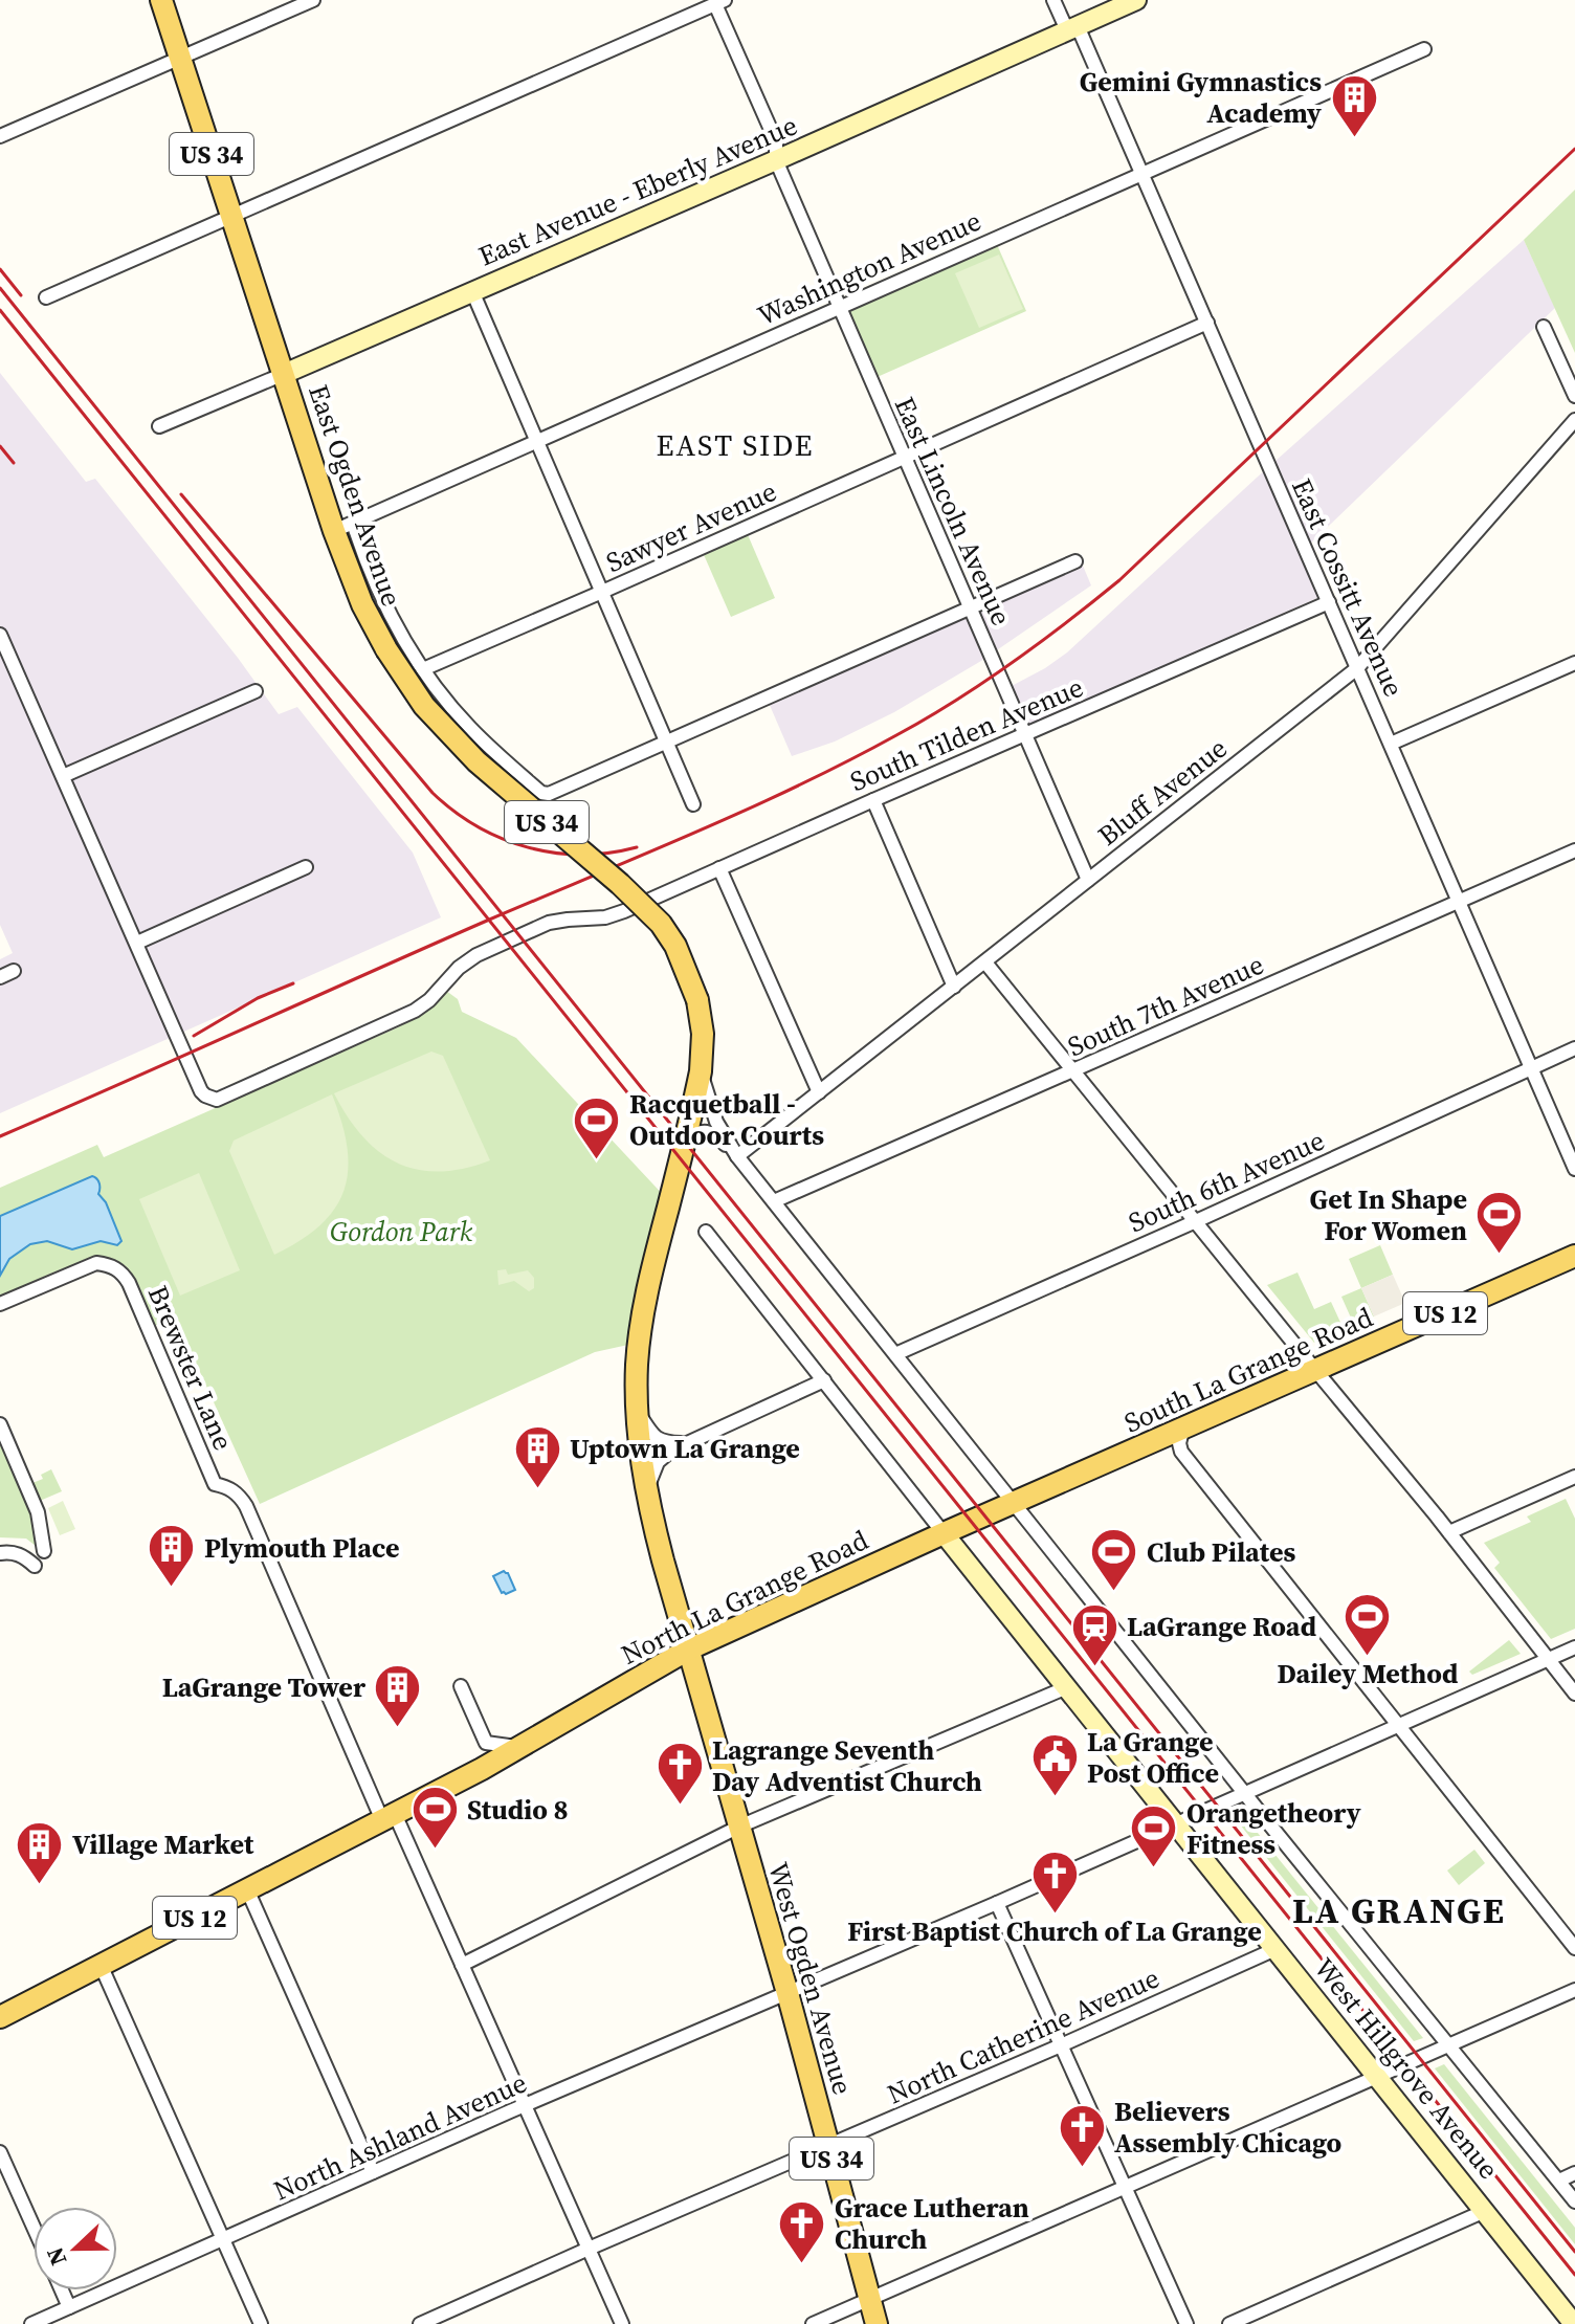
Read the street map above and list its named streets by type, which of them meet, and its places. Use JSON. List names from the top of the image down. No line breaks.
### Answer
{"streets":{"main road":["US 34","East Ogden Avenue","US 12","South La Grange Road","North La Grange Road","West Ogden Avenue"],"street":["East Avenue - Eberly Avenue","Washington Avenue","East Lincoln Avenue","Sawyer Avenue","East Cossitt Avenue","South Tilden Avenue","Bluff Avenue","South 7th Avenue","South 6th Avenue","Brewster Lane","North Catherine Avenue","West Hillgrove Avenue","North Ashland Avenue"]},"crossings":[["US 34","East Avenue - Eberly Avenue"],["US 34","East Ogden Avenue"],["East Avenue - Eberly Avenue","East Ogden Avenue"],["East Avenue - Eberly Avenue","East Lincoln Avenue"],["East Avenue - Eberly Avenue","East Cossitt Avenue"],["Washington Avenue","East Ogden Avenue"],["Washington Avenue","East Lincoln Avenue"],["Washington Avenue","East Cossitt Avenue"],["East Ogden Avenue","North La Grange Road"],["East Ogden Avenue","West Ogden Avenue"],["East Lincoln Avenue","Sawyer Avenue"],["East Lincoln Avenue","South Tilden Avenue"],["East Lincoln Avenue","Bluff Avenue"],["Sawyer Avenue","East Cossitt Avenue"],["East Cossitt Avenue","South Tilden Avenue"],["East Cossitt Avenue","Bluff Avenue"],["East Cossitt Avenue","South 7th Avenue"],["East Cossitt Avenue","South 6th Avenue"],["US 12","Brewster Lane"],["US 12","North La Grange Road"],["Brewster Lane","North Catherine Avenue"],["Brewster Lane","North Ashland Avenue"],["South La Grange Road","North La Grange Road"],["South La Grange Road","West Hillgrove Avenue"],["North La Grange Road","West Ogden Avenue"],["North La Grange Road","West Hillgrove Avenue"],["West Ogden Avenue","North Catherine Avenue"],["West Ogden Avenue","North Ashland Avenue"],["North Catherine Avenue","West Hillgrove Avenue"],["West Hillgrove Avenue","North Ashland Avenue"]],"districts":["EAST SIDE","LA GRANGE"],"parks":["Gordon Park"],"places":{"building":["Gemini Gymnastics Academy","Uptown La Grange","Plymouth Place","LaGrange Tower","Village Market"],"sports":["Racquetball - Outdoor Courts","Get In Shape For Women","Club Pilates","Dailey Method","Studio 8","Orangetheory Fitness"],"station":["LaGrange Road"],"public building":["La Grange Post Office"],"church":["Lagrange Seventh Day Adventist Church","First Baptist Church of La Grange","Believers Assembly Chicago","Grace Lutheran Church"]},"north":"left"}
